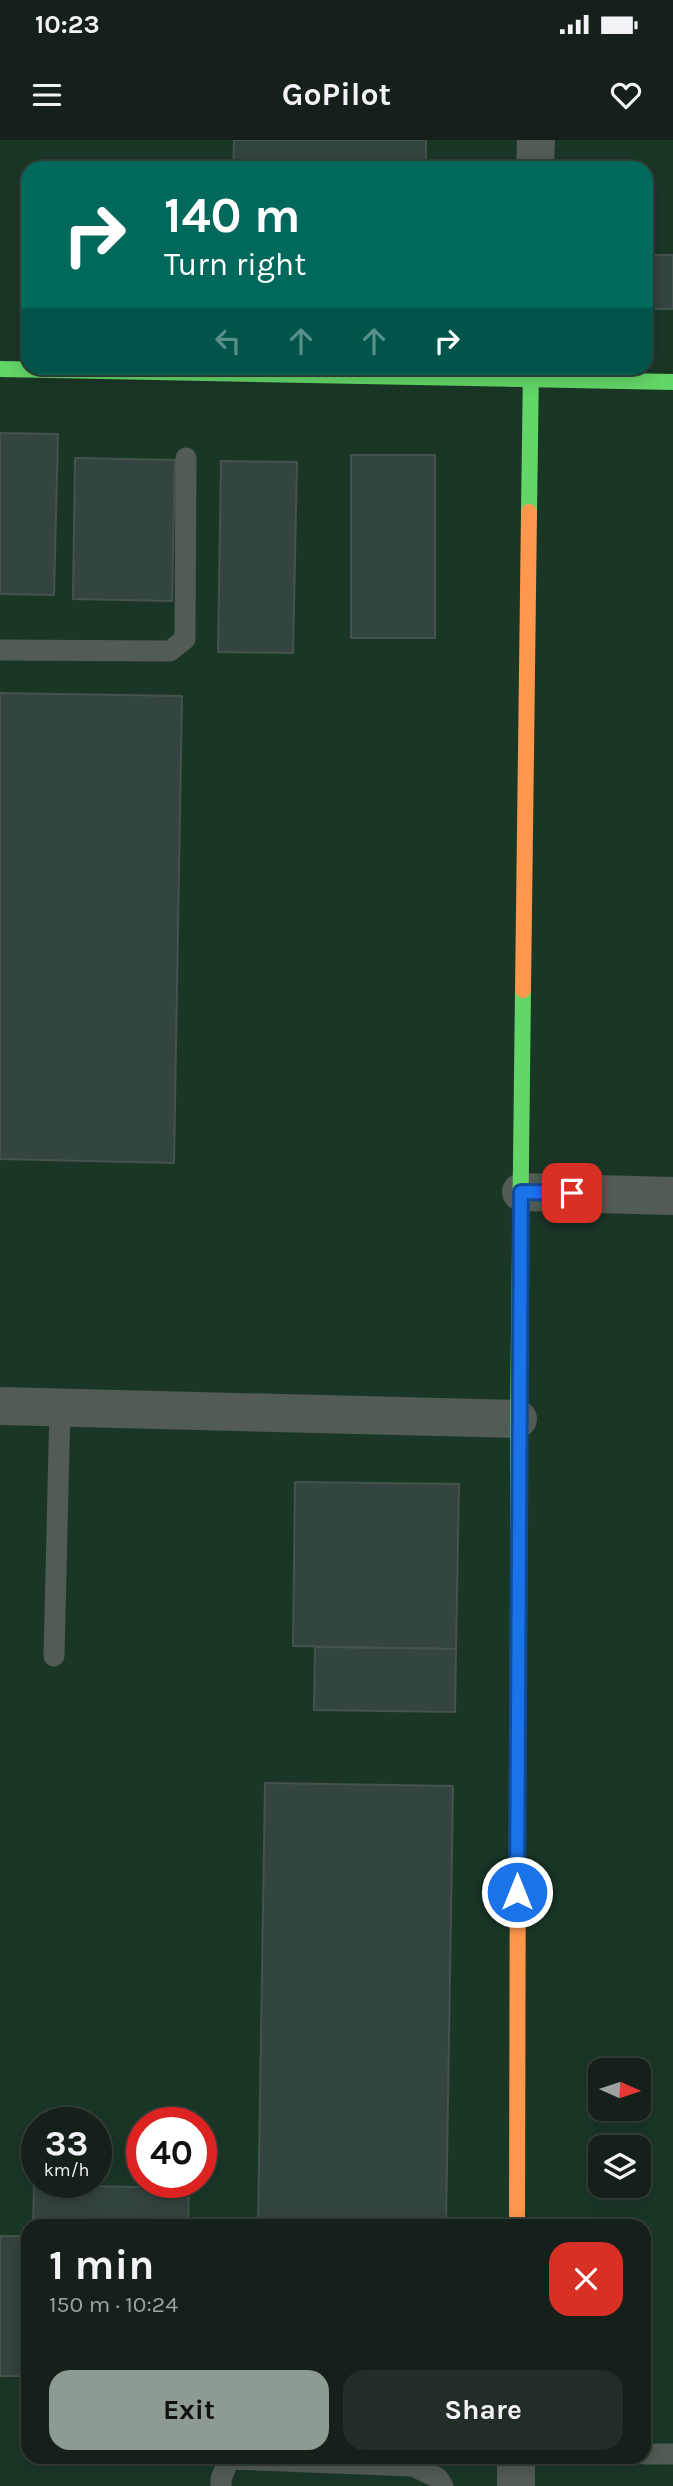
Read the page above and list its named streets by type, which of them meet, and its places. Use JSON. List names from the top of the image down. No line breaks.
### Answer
{"north":"right","page":{"status":"10:23","header":"GoPilot","turn":["140 m","Turn right"],"speed":"33 km/h","limit":"40","heading":["1 min","150 m · 10:24"],"buttons":["Exit","Share"]}}
